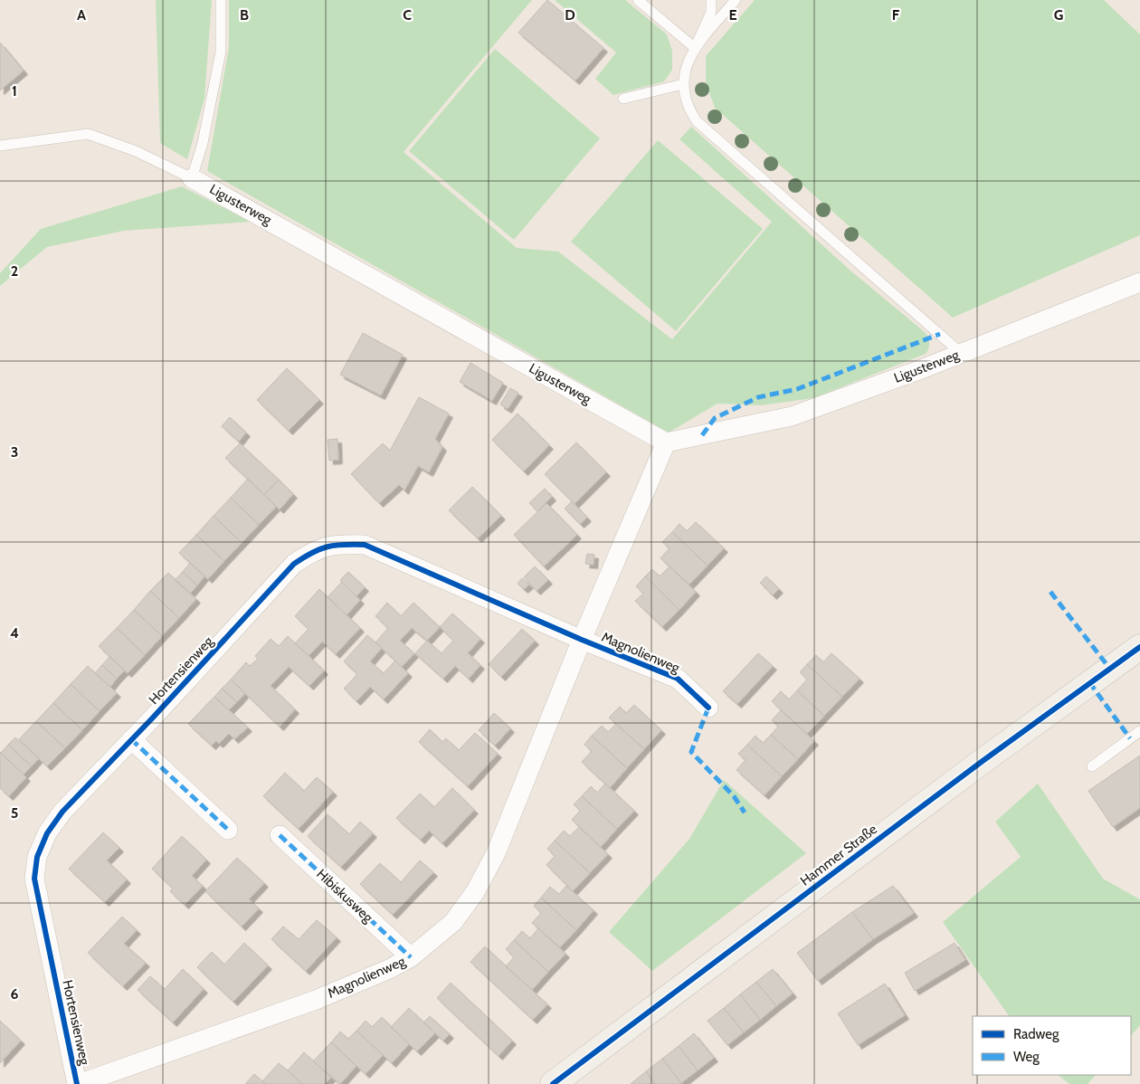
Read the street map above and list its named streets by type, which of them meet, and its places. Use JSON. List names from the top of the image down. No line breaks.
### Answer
{"streets":{"main road":["Hammer Straße"],"street":["Ligusterweg","Magnolienweg","Hortensienweg","Hibiskusweg"]},"crossings":[["Ligusterweg","Magnolienweg"],["Magnolienweg","Hortensienweg"],["Magnolienweg","Hibiskusweg"]],"legend":["Radweg","Weg"],"grid":{"columns":["A","B","C","D","E","F","G"],"rows":["1","2","3","4","5","6"]}}
